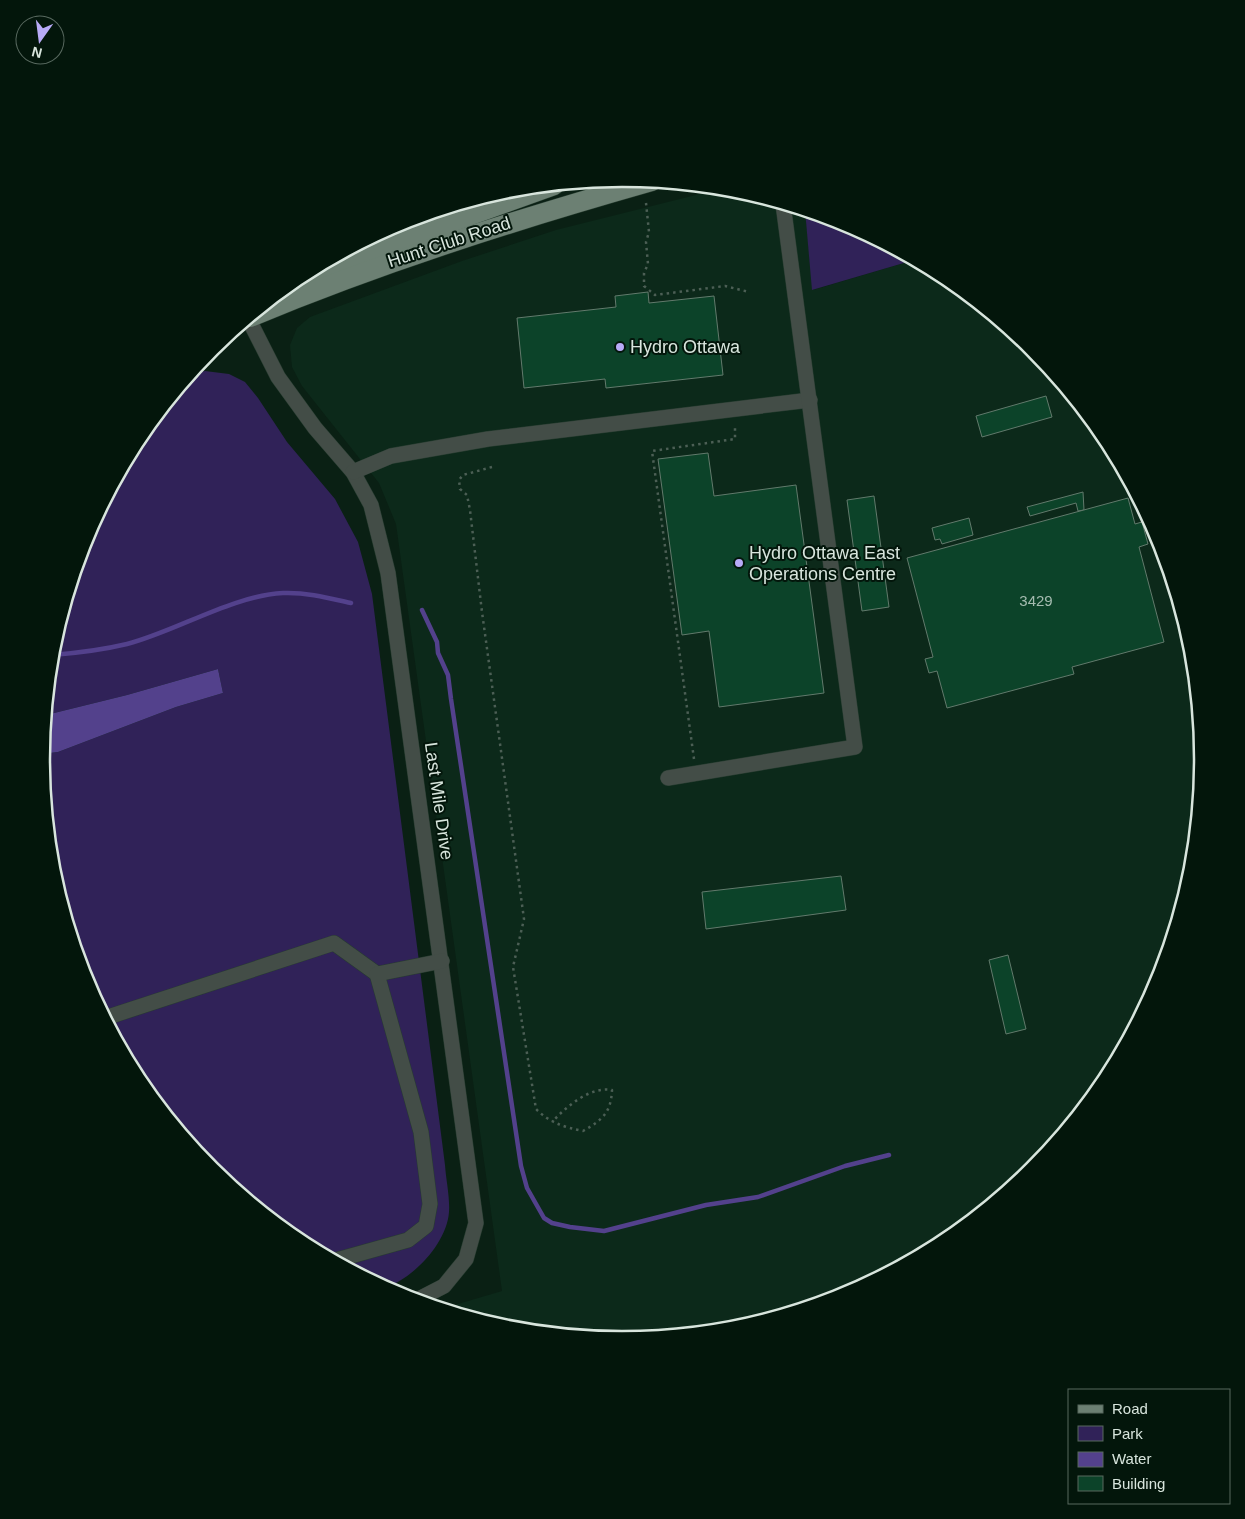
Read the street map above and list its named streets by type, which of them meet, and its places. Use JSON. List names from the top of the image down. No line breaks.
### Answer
{"streets":{"main road":["Hunt Club Road"],"street":["Last Mile Drive"]},"places":["Hydro Ottawa","Hydro Ottawa East Operations Centre"],"house_numbers":["3429"],"legend":["Road","Park","Water","Building"],"north":"bottom"}
